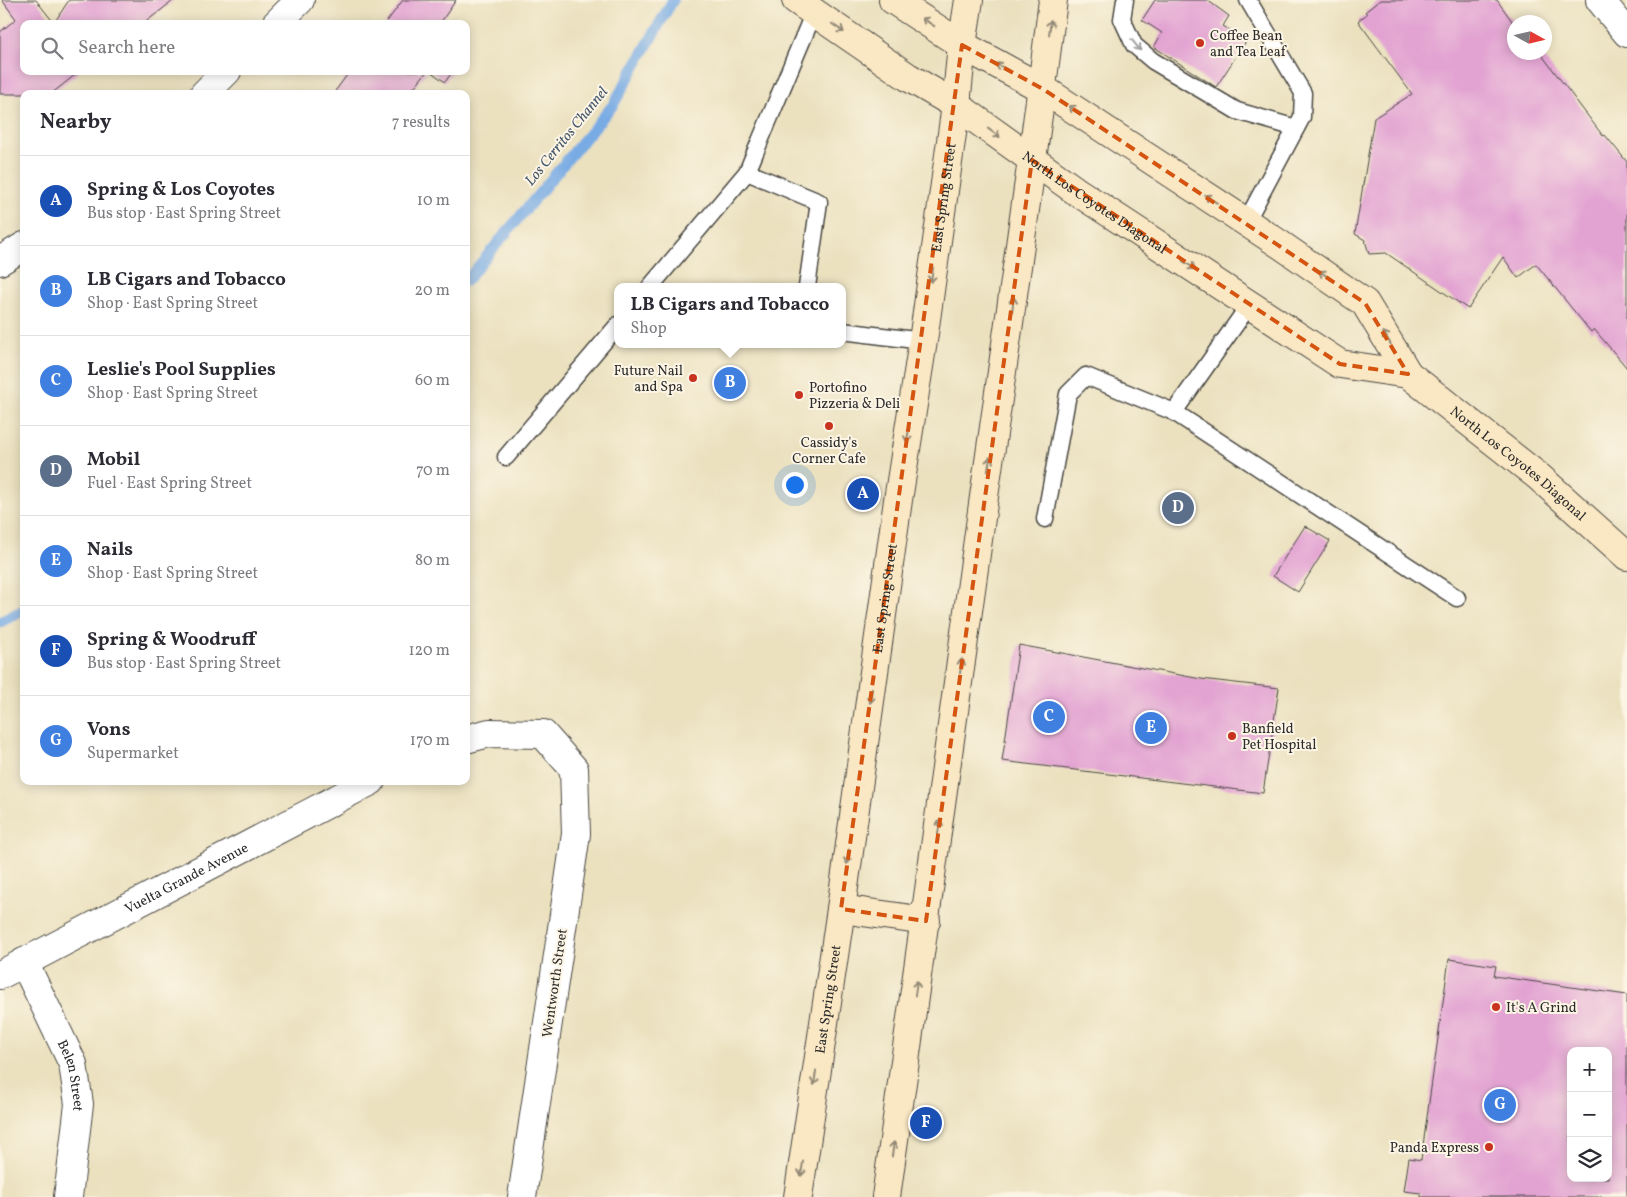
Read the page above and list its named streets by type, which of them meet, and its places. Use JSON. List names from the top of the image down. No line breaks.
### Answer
{"streets":{"main road":["East Spring Street","North Los Coyotes Diagonal"],"street":["Vuelta Grande Avenue","Wentworth Street","Belen Street"]},"crossings":[["East Spring Street","North Los Coyotes Diagonal"],["Vuelta Grande Avenue","Belen Street"]],"water":["Los Cerritos Channel"],"places":["Coffee Bean and Tea Leaf","Future Nail and Spa","Portofino Pizzeria & Deli","Cassidy's Corner Cafe","Banfield Pet Hospital","It's A Grind","Panda Express"],"north":"right","page":{"search":"Search here","heading":["Nearby","7 results"],"list":[{"mark":"A","name":"Spring & Los Coyotes","note":"Bus stop · East Spring Street","value":"10 m"},{"mark":"B","name":"LB Cigars and Tobacco","note":"Shop · East Spring Street","value":"20 m"},{"mark":"C","name":"Leslie's Pool Supplies","note":"Shop · East Spring Street","value":"60 m"},{"mark":"D","name":"Mobil","note":"Fuel · East Spring Street","value":"70 m"},{"mark":"E","name":"Nails","note":"Shop · East Spring Street","value":"80 m"},{"mark":"F","name":"Spring & Woodruff","note":"Bus stop · East Spring Street","value":"120 m"},{"mark":"G","name":"Vons","note":"Supermarket","value":"170 m"}],"popup":["LB Cigars and Tobacco","Shop"],"pins":["B","A","D","C","E","G","F"],"map_buttons":["+","−"]}}
